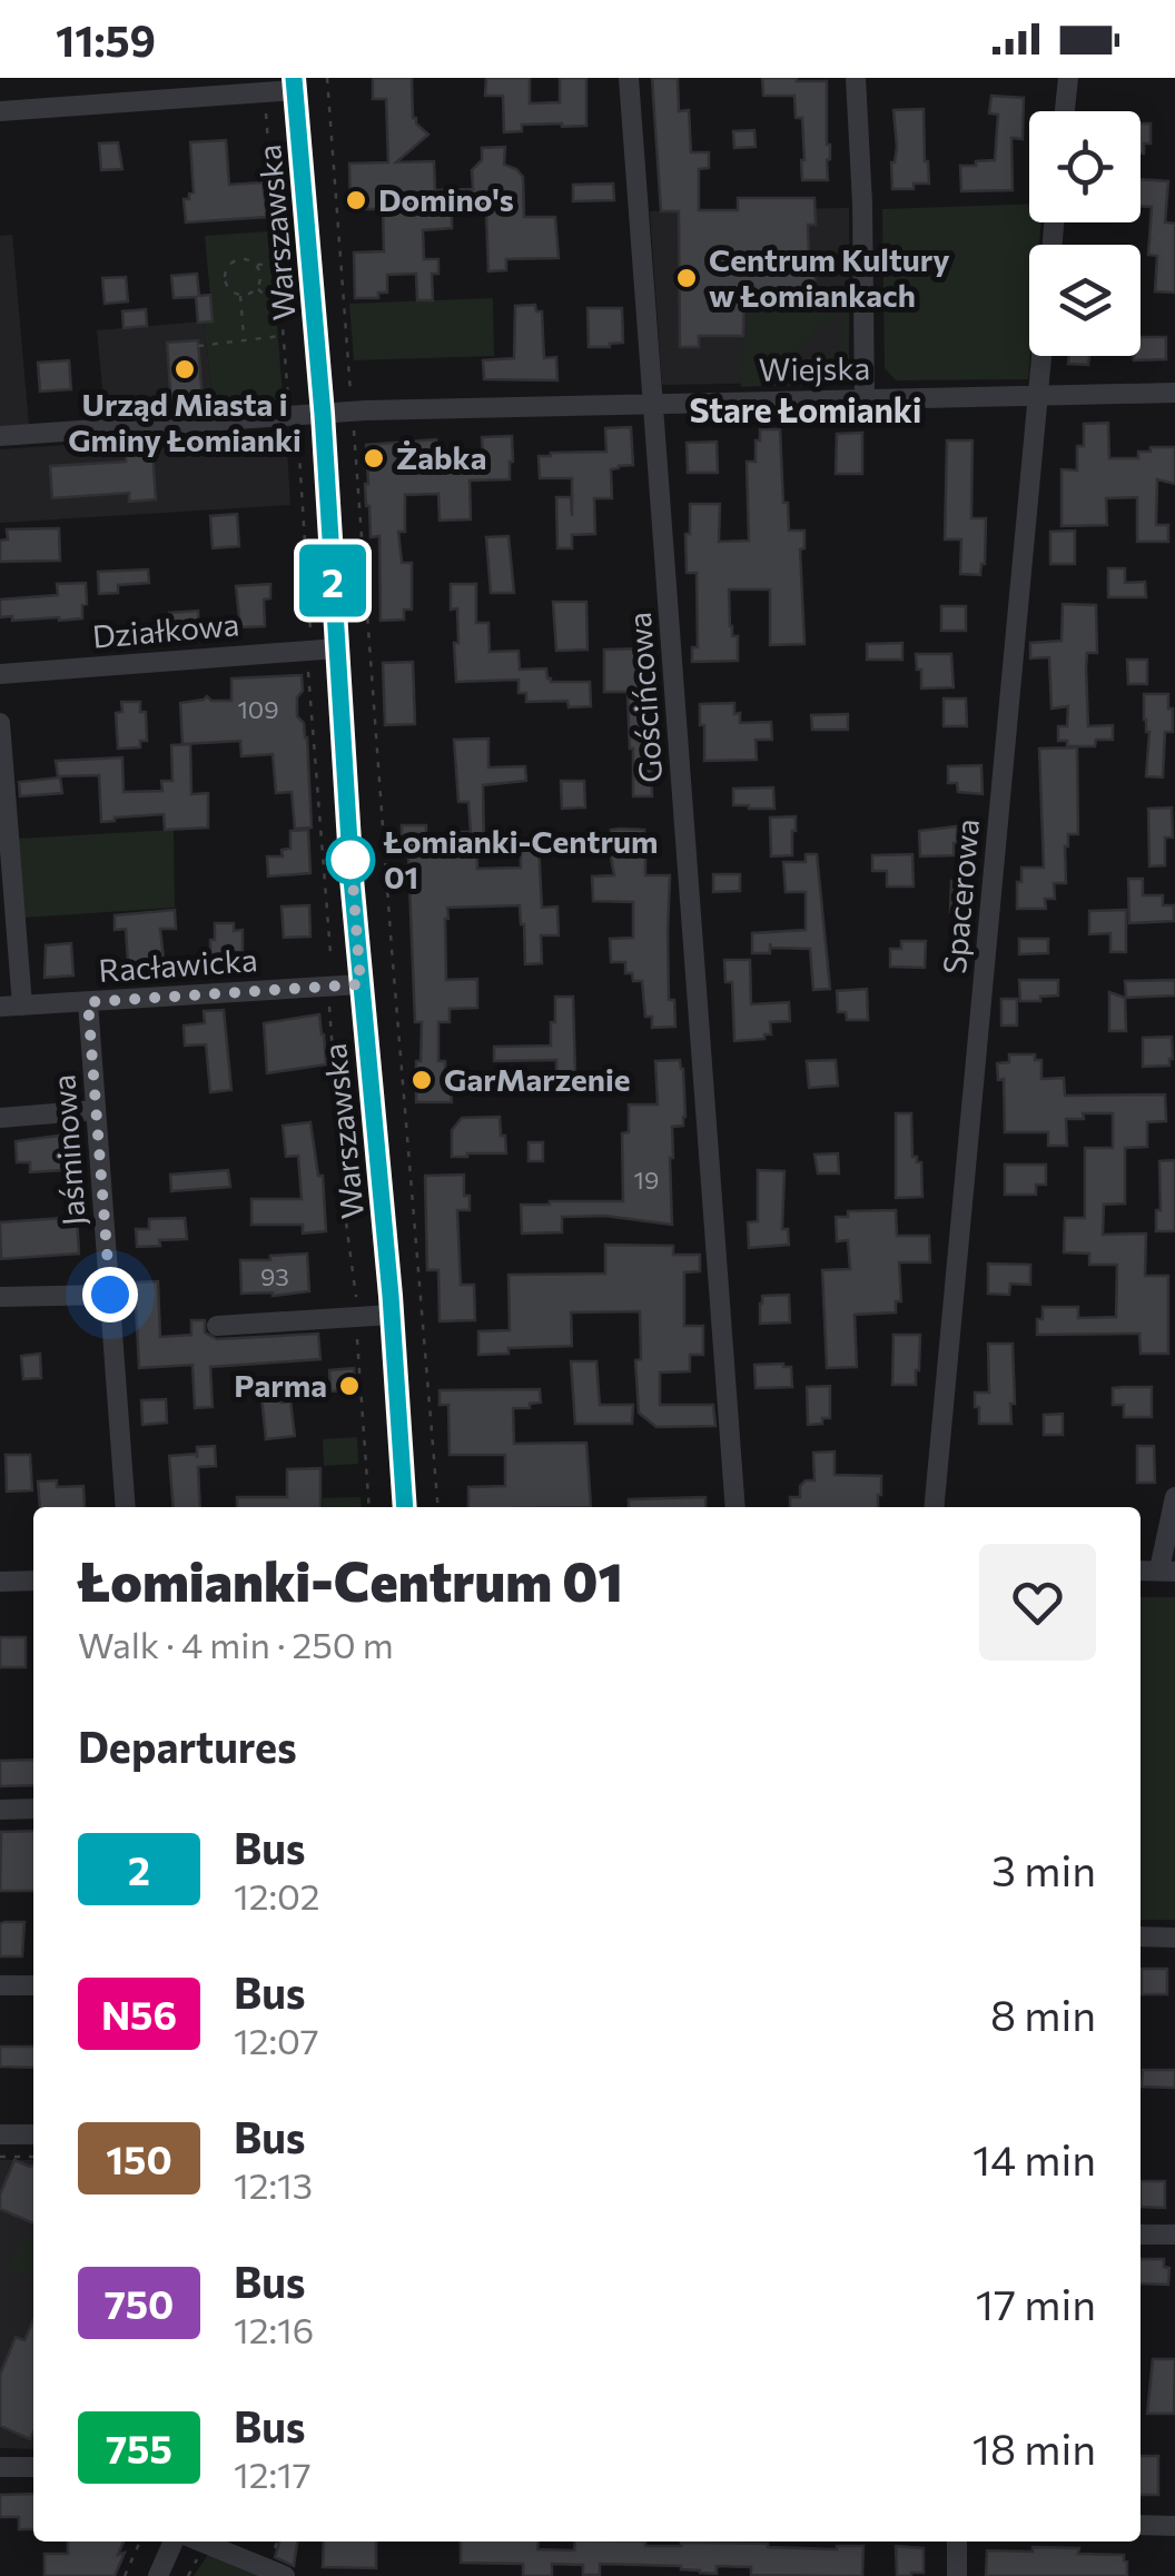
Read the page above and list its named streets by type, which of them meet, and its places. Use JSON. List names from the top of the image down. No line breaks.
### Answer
{"streets":{"street":["Warszawska","Wiejska","Działkowa","Gościńcowa","Spacerowa","Racławicka","Jaśminowa"]},"crossings":[["Warszawska","Wiejska"],["Warszawska","Działkowa"],["Warszawska","Racławicka"],["Wiejska","Gościńcowa"],["Wiejska","Spacerowa"],["Racławicka","Jaśminowa"]],"districts":["Stare Łomianki"],"places":["Domino's","Centrum Kultury w Łomiankach","Urząd Miasta i Gminy Łomianki","Żabka","Łomianki-Centrum 01","GarMarzenie","Parma"],"lines":["bus line 2"],"house_numbers":["109","19","93"],"page":{"status":"11:59","on_map":"2","heading":[["Łomianki-Centrum 01","Walk · 4 min · 250 m"],"Departures"],"list":[{"mark":"2","name":"Bus","note":"12:02","value":"3 min"},{"mark":"N56","name":"Bus","note":"12:07","value":"8 min"},{"mark":"150","name":"Bus","note":"12:13","value":"14 min"},{"mark":"750","name":"Bus","note":"12:16","value":"17 min"},{"mark":"755","name":"Bus","note":"12:17","value":"18 min"}]}}
